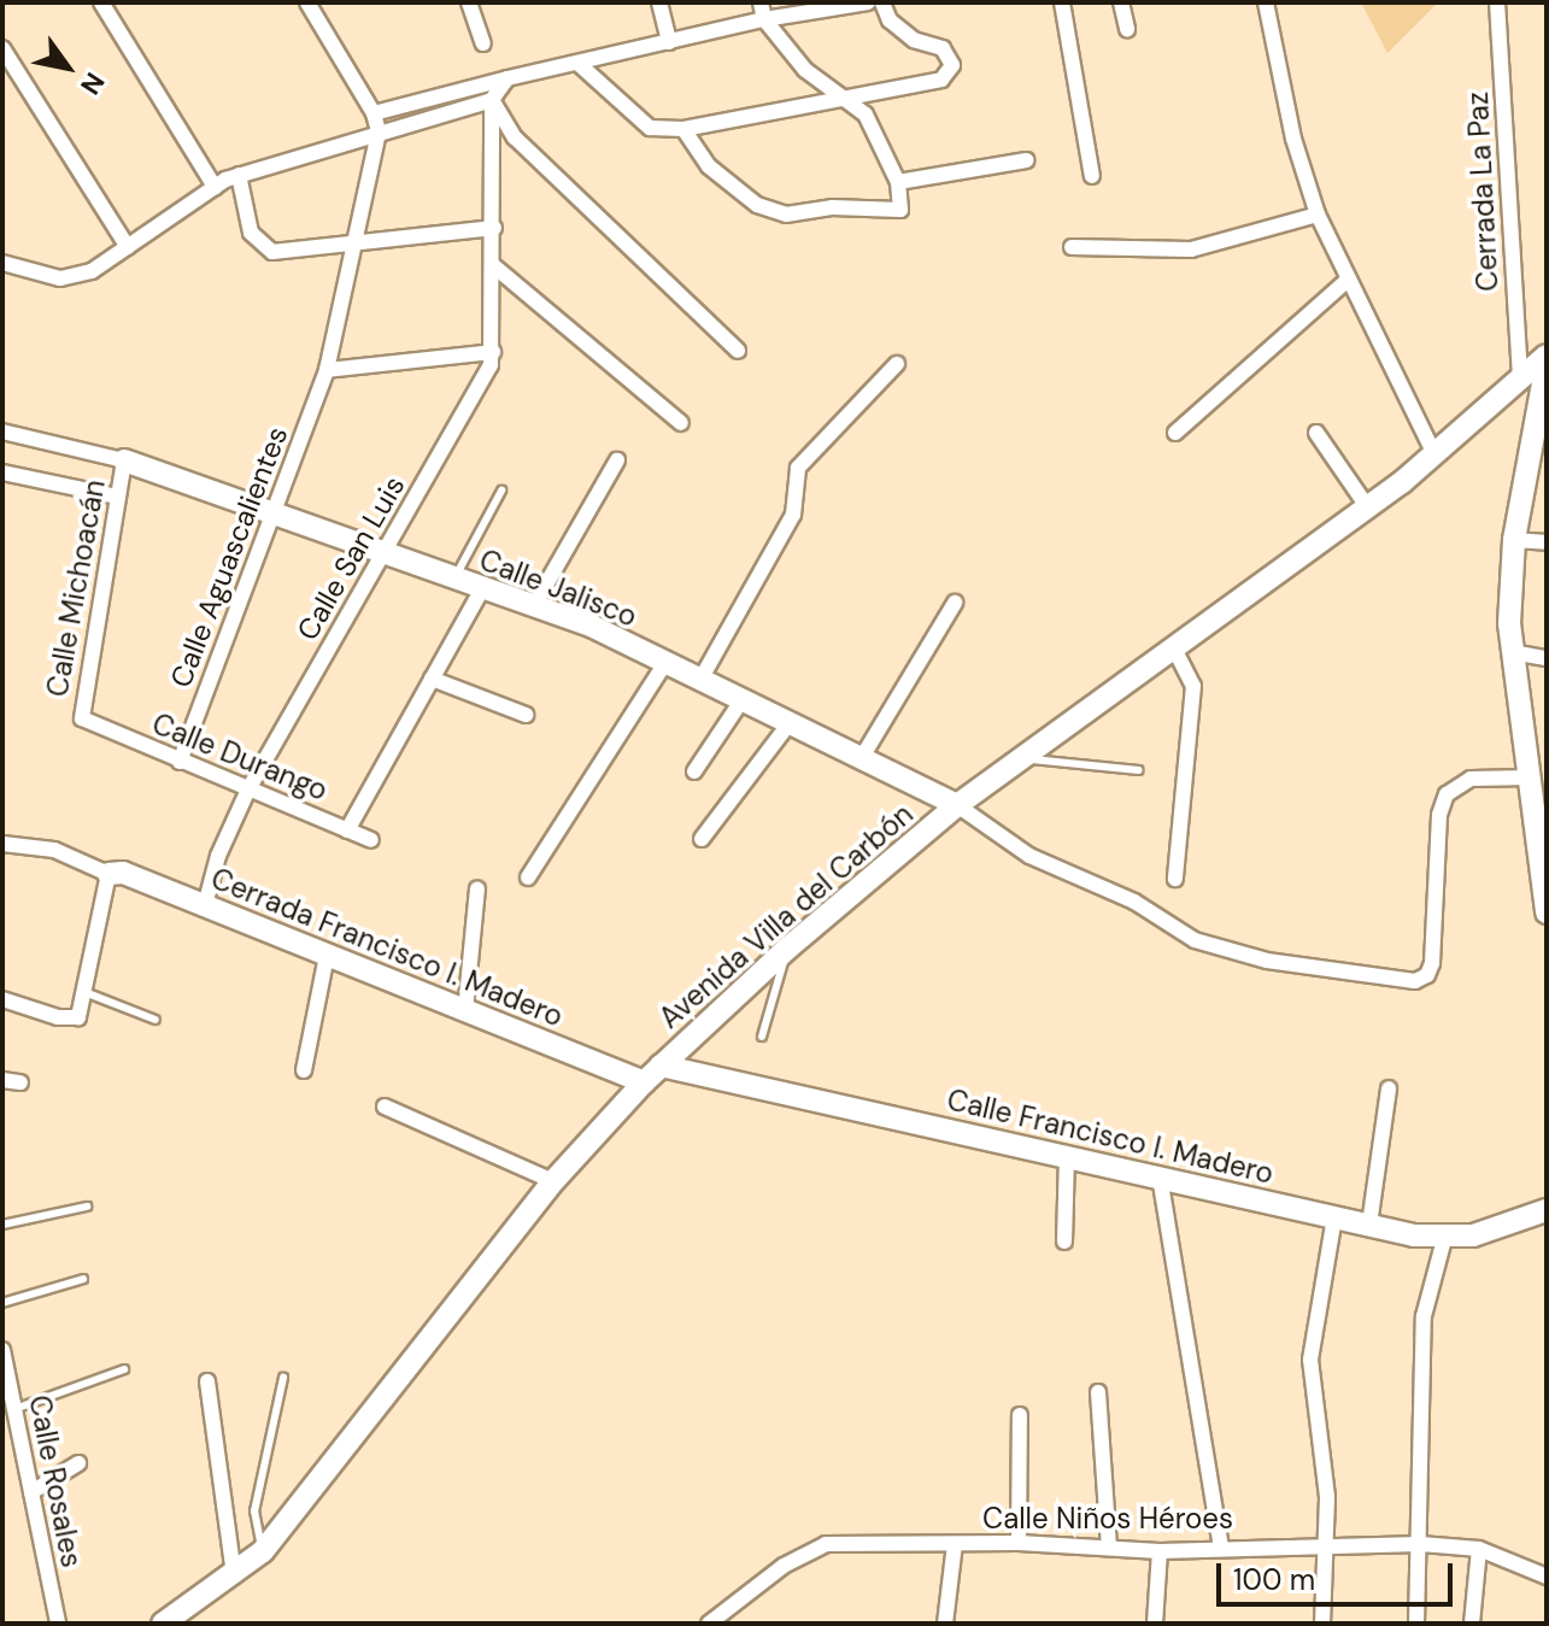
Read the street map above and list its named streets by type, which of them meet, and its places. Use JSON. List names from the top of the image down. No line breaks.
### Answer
{"streets":{"street":["Cerrada La Paz","Calle Aguascalientes","Calle San Luis","Calle Michoacán","Calle Jalisco","Calle Durango","Avenida Villa del Carbón","Cerrada Francisco I. Madero","Calle Francisco I. Madero","Calle Rosales","Calle Niños Héroes"]},"crossings":[["Cerrada La Paz","Avenida Villa del Carbón"],["Calle Aguascalientes","Calle Jalisco"],["Calle Aguascalientes","Calle Durango"],["Calle San Luis","Calle Jalisco"],["Calle San Luis","Calle Durango"],["Calle San Luis","Cerrada Francisco I. Madero"],["Calle Michoacán","Calle Jalisco"],["Calle Michoacán","Calle Durango"],["Calle Jalisco","Avenida Villa del Carbón"],["Avenida Villa del Carbón","Cerrada Francisco I. Madero"],["Avenida Villa del Carbón","Calle Francisco I. Madero"]],"scale_bar":"100 m","north":"bottom right"}
